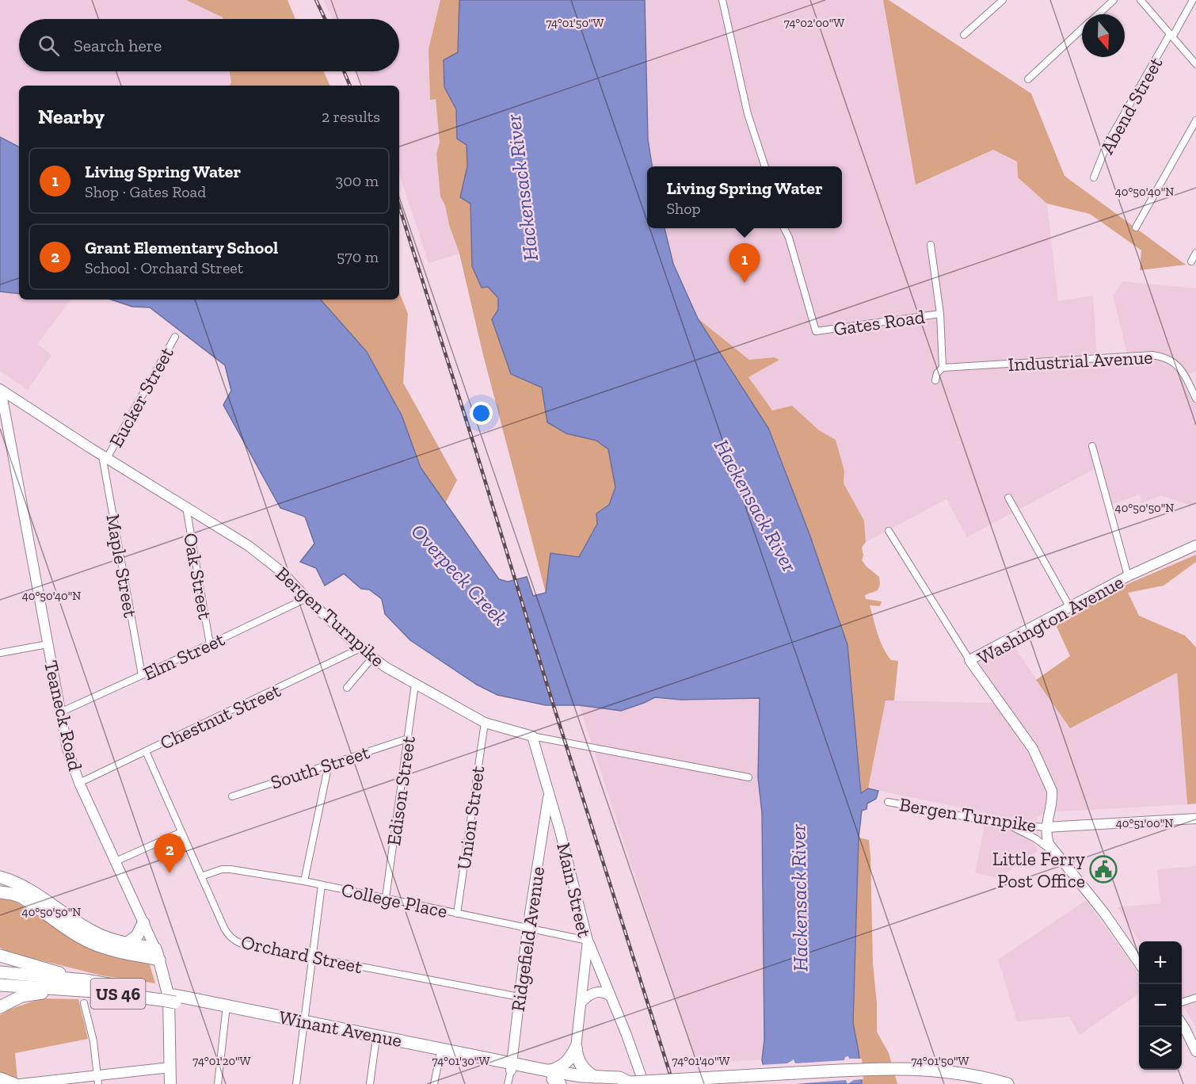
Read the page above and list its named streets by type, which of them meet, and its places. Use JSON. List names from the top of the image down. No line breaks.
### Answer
{"streets":{"highway":["US 46","Winant Avenue"],"main road":["Teaneck Road"],"street":["Abend Street","Gates Road","Industrial Avenue","Eucker Street","Maple Street","Oak Street","Bergen Turnpike","Washington Avenue","Elm Street","Chestnut Street","South Street","Edison Street","Union Street","Main Street","College Place","Ridgefield Avenue","Orchard Street"]},"crossings":[["Eucker Street","Maple Street"],["Eucker Street","Bergen Turnpike"],["Maple Street","Bergen Turnpike"],["Maple Street","Elm Street"],["Oak Street","Bergen Turnpike"],["Oak Street","Elm Street"],["Bergen Turnpike","Washington Avenue"],["Bergen Turnpike","Elm Street"],["Bergen Turnpike","Teaneck Road"],["Bergen Turnpike","Chestnut Street"],["Bergen Turnpike","Edison Street"],["Bergen Turnpike","Union Street"],["Bergen Turnpike","Main Street"],["Elm Street","Teaneck Road"],["Teaneck Road","Chestnut Street"],["Chestnut Street","Orchard Street"],["South Street","Edison Street"],["Edison Street","College Place"],["Union Street","College Place"],["Main Street","College Place"],["Main Street","Ridgefield Avenue"],["College Place","Ridgefield Avenue"],["College Place","Orchard Street"],["Ridgefield Avenue","Orchard Street"],["Ridgefield Avenue","Winant Avenue"],["US 46","Winant Avenue"]],"water":["Hackensack River","Overpeck Creek"],"places":{"public building":["Little Ferry Post Office"]},"north":"bottom","page":{"search":"Search here","heading":["Nearby","2 results"],"list":[{"mark":"1","name":"Living Spring Water","note":"Shop · Gates Road","value":"300 m"},{"mark":"2","name":"Grant Elementary School","note":"School · Orchard Street","value":"570 m"}],"popup":["Living Spring Water","Shop"],"pins":["1","2"],"map_buttons":["+","−"]},"coordinates":["74°01'50\"W","74°02'00\"W","40°50'40\"N","40°50'50\"N","40°51'00\"N","74°01'20\"W","74°01'30\"W","74°01'40\"W"]}
